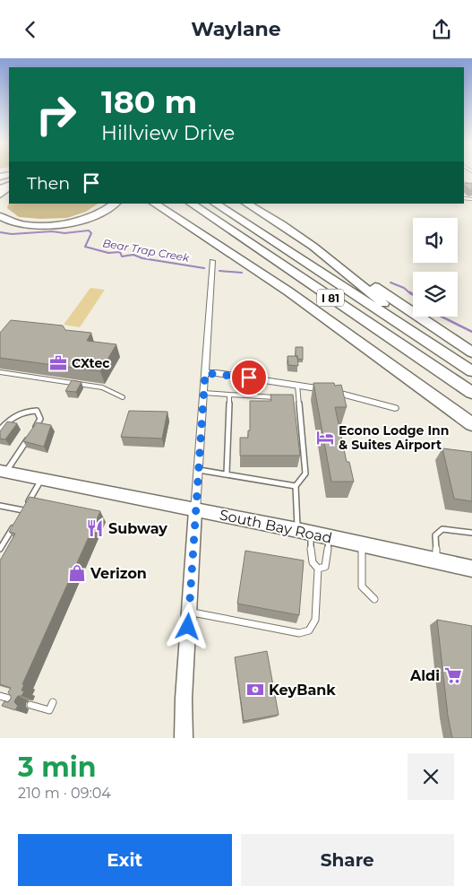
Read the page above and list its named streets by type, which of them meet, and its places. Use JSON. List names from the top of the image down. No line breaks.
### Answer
{"streets":{"highway":["I 81"],"main road":["South Bay Road"]},"water":["Bear Trap Creek"],"places":{"office":["CXtec"],"hotel":["Econo Lodge Inn & Suites Airport"],"restaurant":["Subway"],"shop":["Verizon"],"supermarket":["Aldi"],"bank":["KeyBank"]},"page":{"header":"Waylane","turn":["180 m","Hillview Drive"],"then":"Then","heading":["3 min","210 m · 09:04"],"buttons":["Exit","Share"]}}
